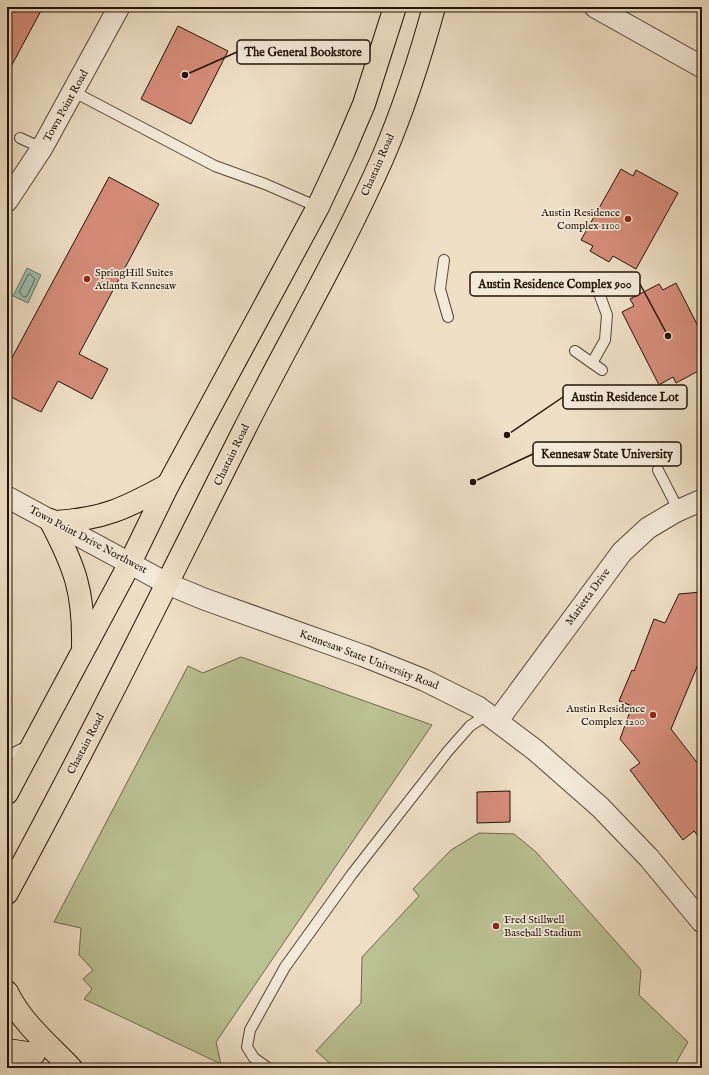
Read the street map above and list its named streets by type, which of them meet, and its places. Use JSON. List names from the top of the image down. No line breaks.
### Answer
{"streets":{"main road":["Chastain Road"],"street":["Town Point Road","Town Point Drive Northwest","Marietta Drive","Kennesaw State University Road"]},"crossings":[["Chastain Road","Town Point Drive Northwest"],["Chastain Road","Kennesaw State University Road"],["Town Point Drive Northwest","Kennesaw State University Road"],["Marietta Drive","Kennesaw State University Road"]],"places":["The General Bookstore","Austin Residence Complex 1100","SpringHill Suites Atlanta Kennesaw","Austin Residence Complex 900","Austin Residence Lot","Kennesaw State University","Austin Residence Complex 1200","Fred Stillwell Baseball Stadium"]}
